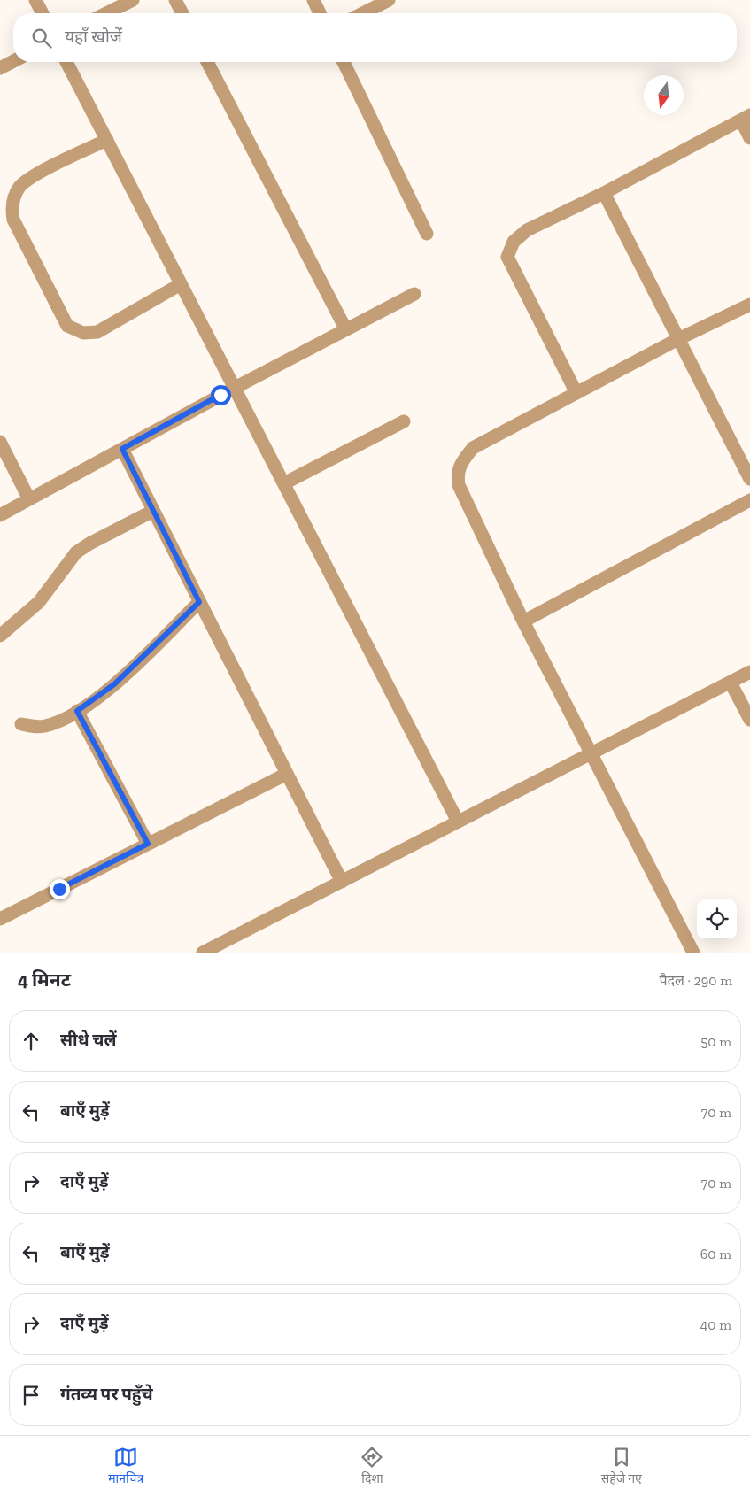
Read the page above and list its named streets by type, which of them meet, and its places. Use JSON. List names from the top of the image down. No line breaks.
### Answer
{"north":"bottom","page":{"search":"यहाँ खोजें","heading":["4 मिनट","पैदल · 290 m"],"list":[["सीधे चलें","50 m"],["बाएँ मुड़ें","70 m"],["दाएँ मुड़ें","70 m"],["बाएँ मुड़ें","60 m"],["दाएँ मुड़ें","40 m"],"गंतव्य पर पहुँचे"],"nav":["मानचित्र","दिशा","सहेजे गए"]}}
